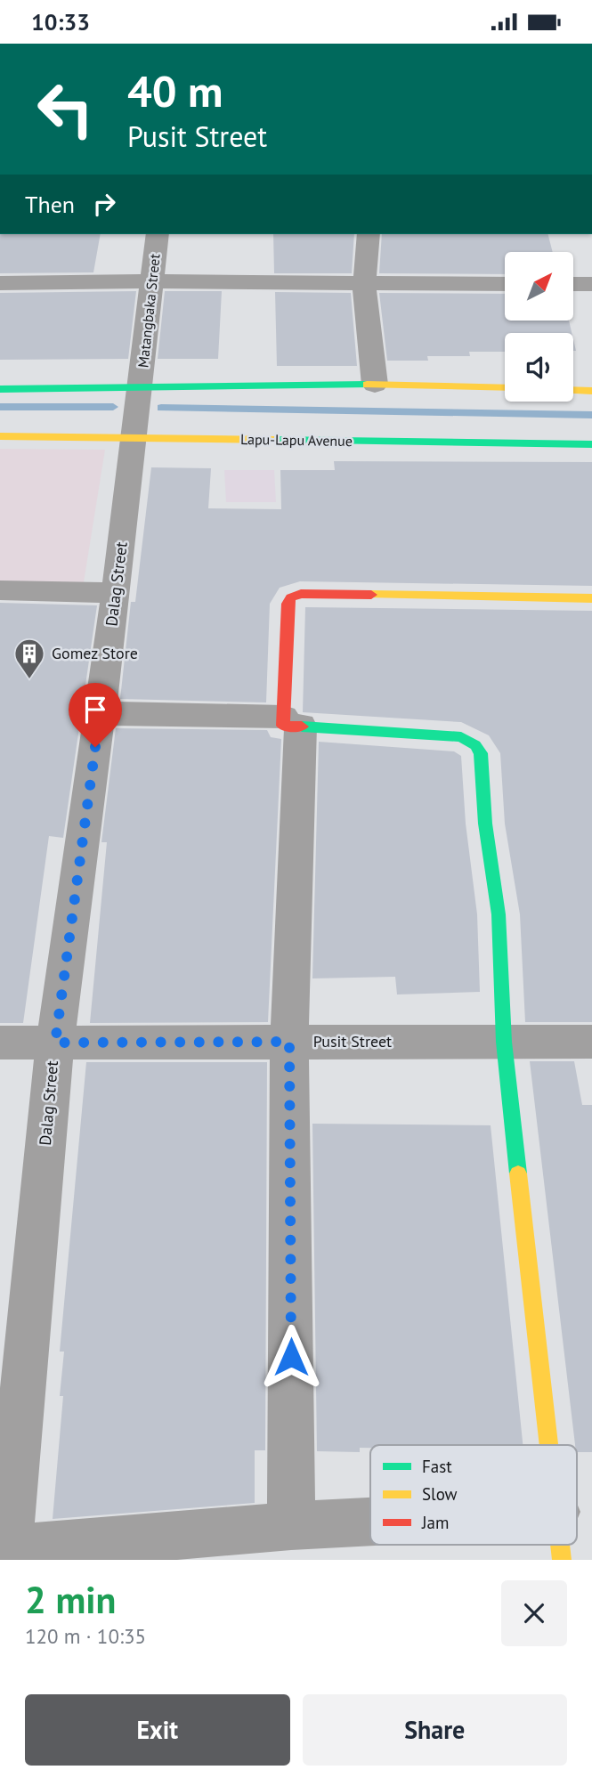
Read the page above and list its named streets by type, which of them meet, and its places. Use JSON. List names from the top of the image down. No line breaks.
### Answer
{"streets":{"main road":["Lapu-Lapu Avenue"],"street":["Matangbaka Street","Dalag Street","Pusit Street"]},"crossings":[["Matangbaka Street","Dalag Street"],["Lapu-Lapu Avenue","Dalag Street"],["Dalag Street","Pusit Street"]],"places":{"building":["Gomez Store"]},"legend":["Fast","Slow","Jam"],"north":"top right","page":{"status":"10:33","turn":["40 m","Pusit Street"],"then":"Then","heading":["2 min","120 m · 10:35"],"buttons":["Exit","Share"]}}
